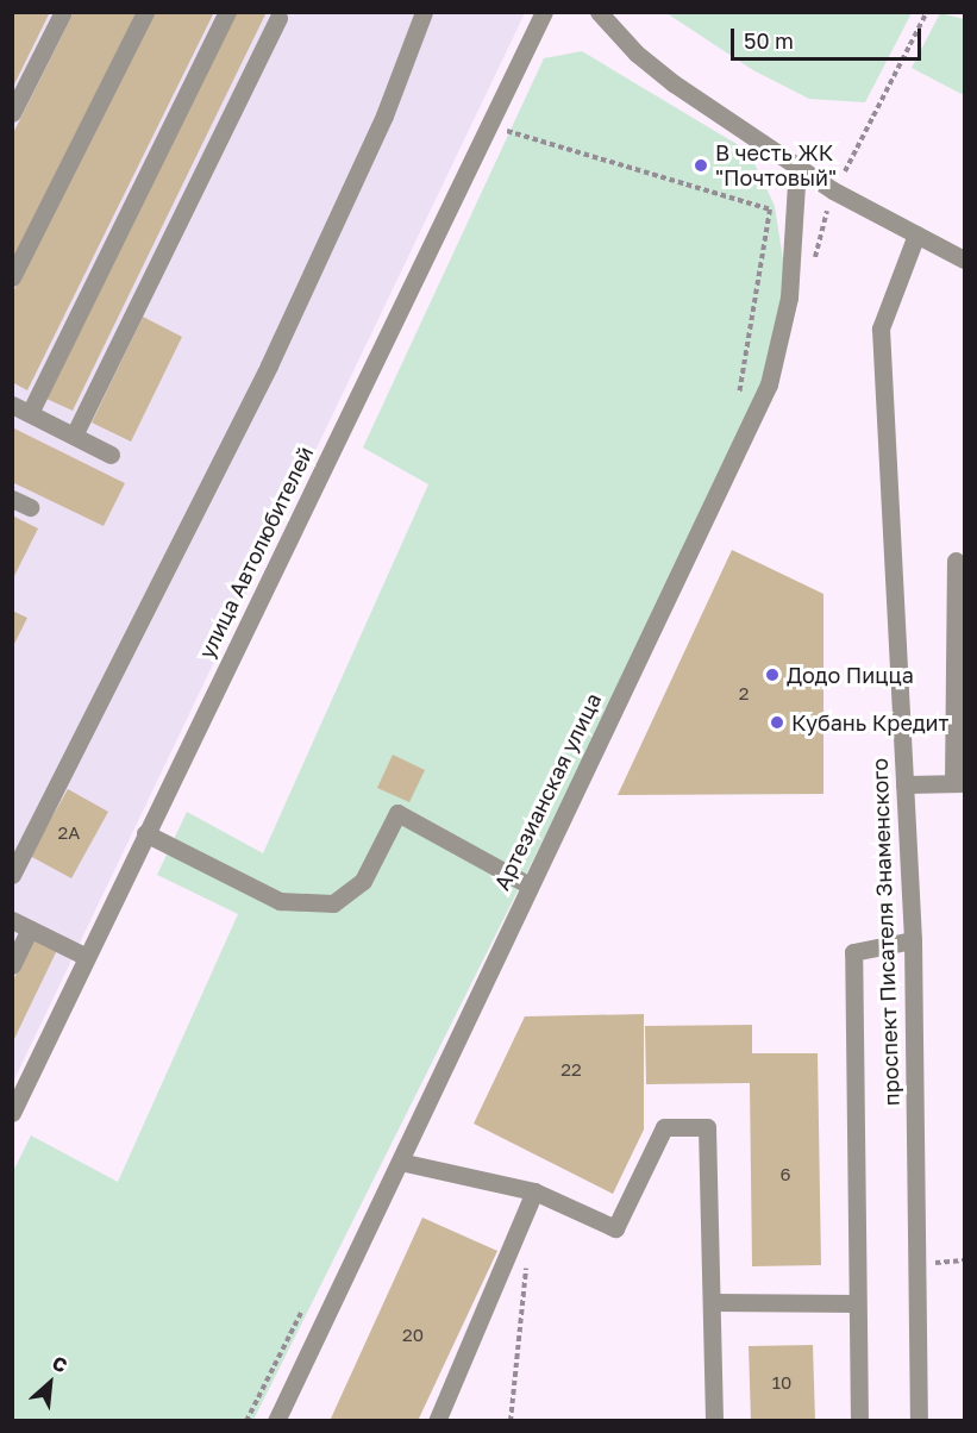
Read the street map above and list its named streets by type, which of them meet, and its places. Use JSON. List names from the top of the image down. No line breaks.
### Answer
{"streets":{"street":["улица Автолюбителей","Артезианская улица","проспект Писателя Знаменского"]},"places":["В честь ЖК \"Почтовый\"","Додо Пицца","Кубань Кредит"],"house_numbers":["2","2А","22","6","20","10"],"scale_bar":"50 m","north":"top right"}
